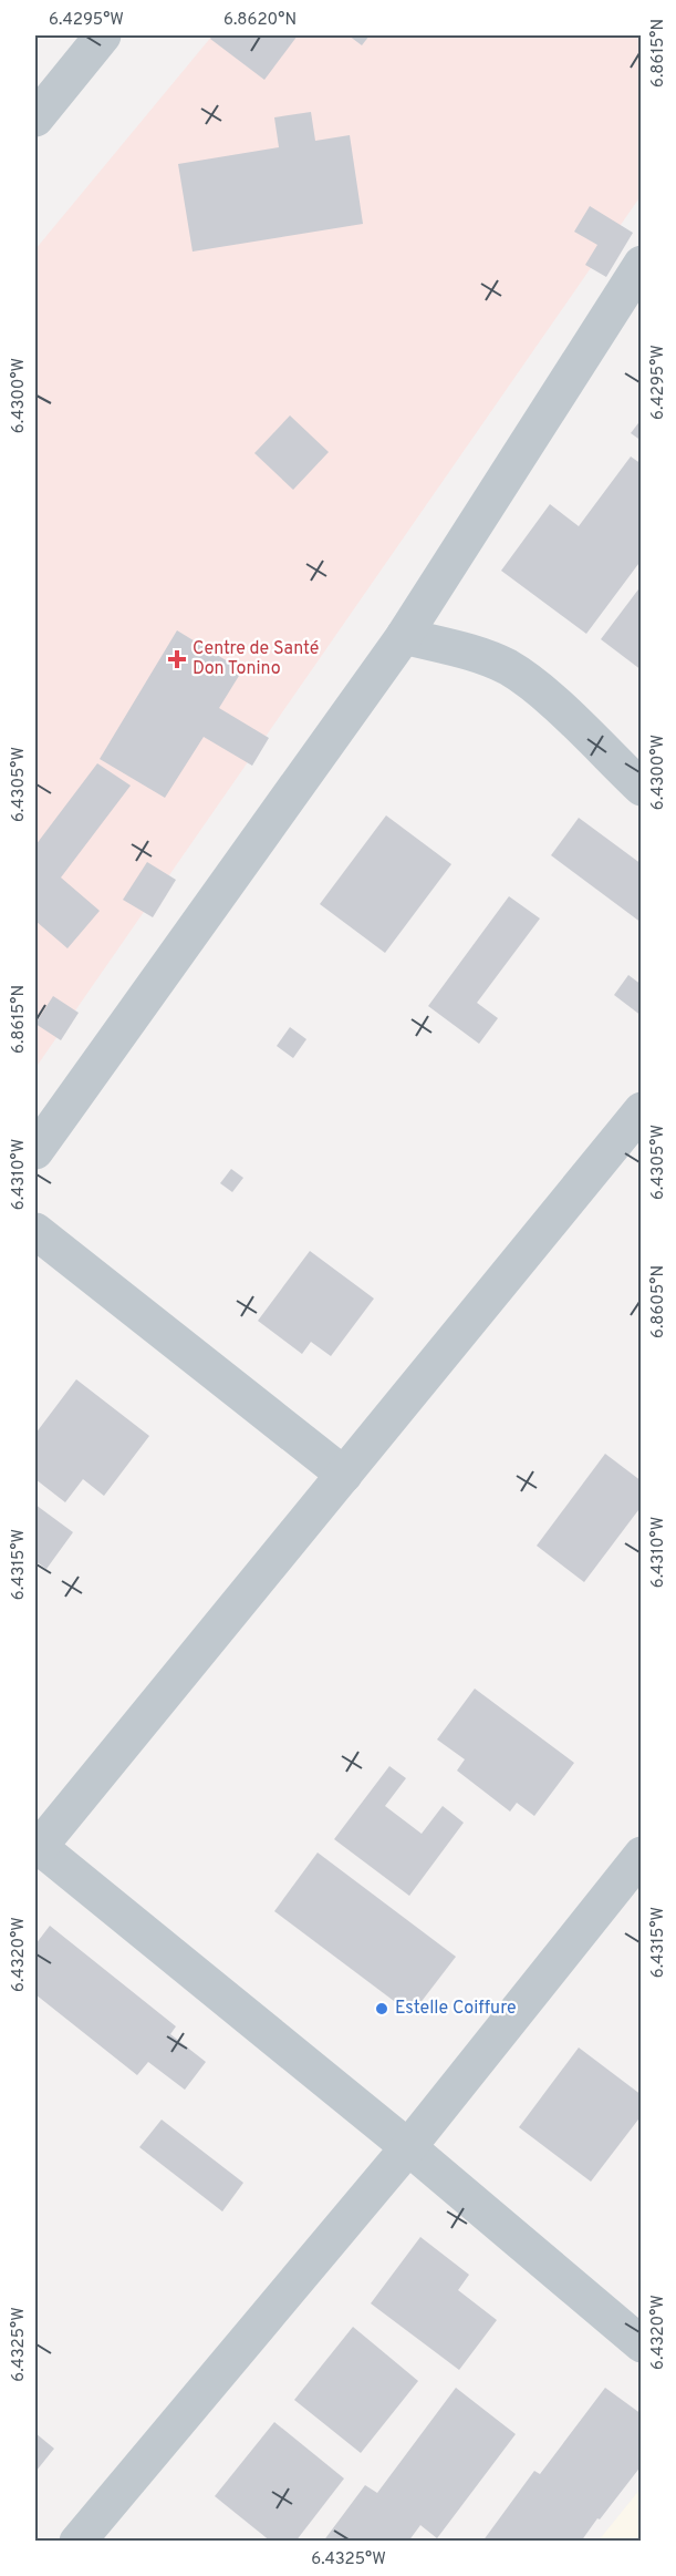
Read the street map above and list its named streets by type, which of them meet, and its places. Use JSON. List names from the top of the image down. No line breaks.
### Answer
{"places":{"health":["Centre de Santé Don Tonino"],"other":["Estelle Coiffure"]},"coordinates":["6.4295°W","6.8620°N","6.8615°N","6.4300°W","6.4305°W","6.4310°W","6.8605°N","6.4315°W","6.4320°W","6.4325°W"]}
